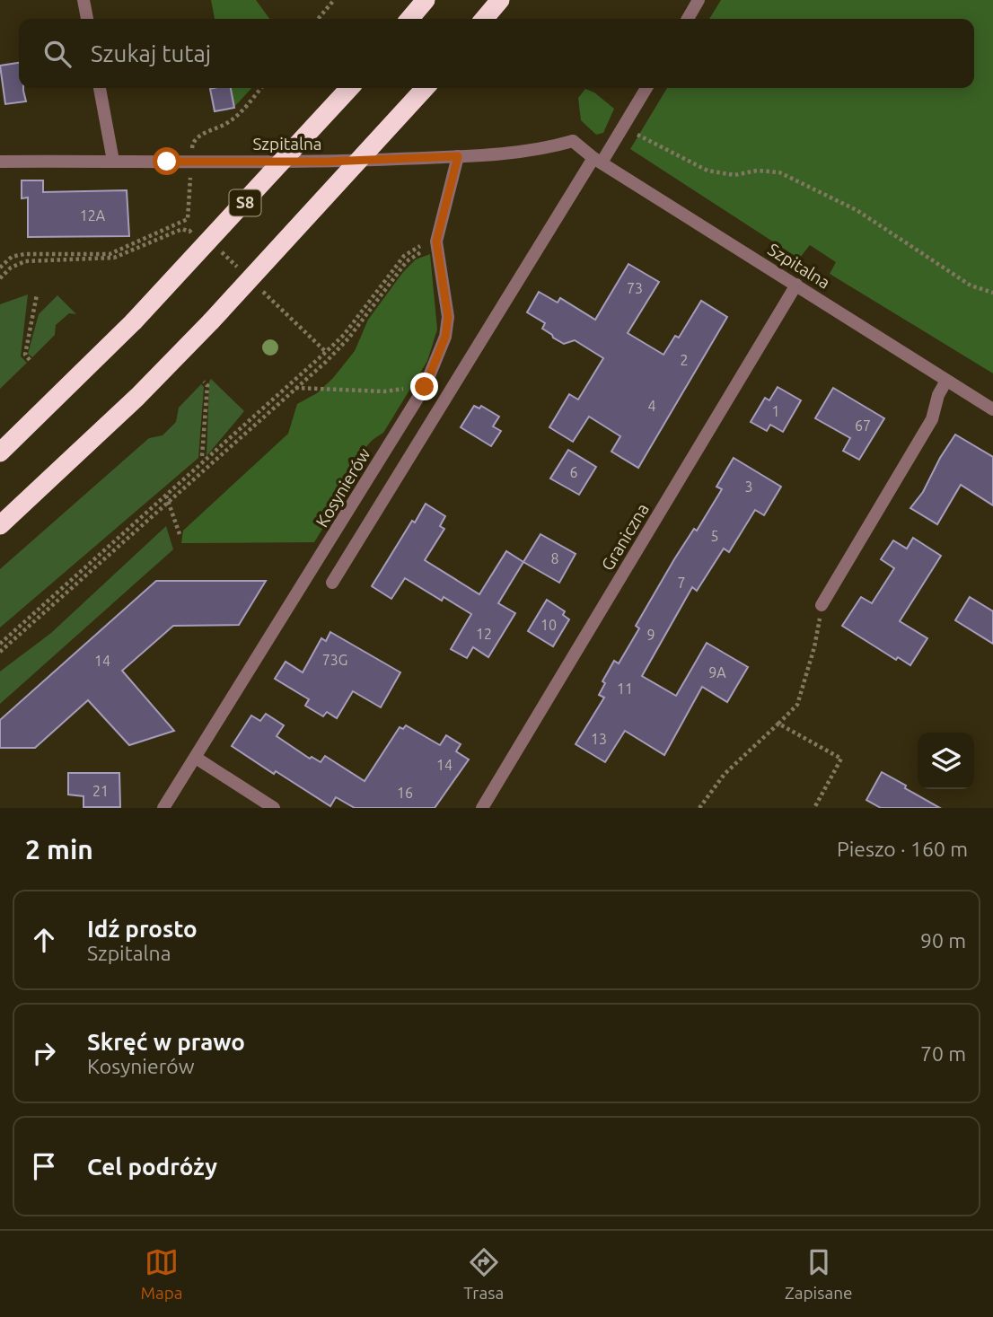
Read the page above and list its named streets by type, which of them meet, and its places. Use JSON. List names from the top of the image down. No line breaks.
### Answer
{"streets":{"highway":["S8"],"street":["Szpitalna","Kosynierów","Graniczna"]},"crossings":[["Szpitalna","Kosynierów"],["Szpitalna","Graniczna"]],"house_numbers":["12A","73","2","4","1","67","6","3","5","8","7","10","12","9","73G","14","9A","11","13","14","21","16"],"page":{"search":"Szukaj tutaj","heading":["2 min","Pieszo · 160 m"],"list":[["Idź prosto","Szpitalna","90 m"],["Skręć w prawo","Kosynierów","70 m"],"Cel podróży"],"nav":["Mapa","Trasa","Zapisane"]}}
